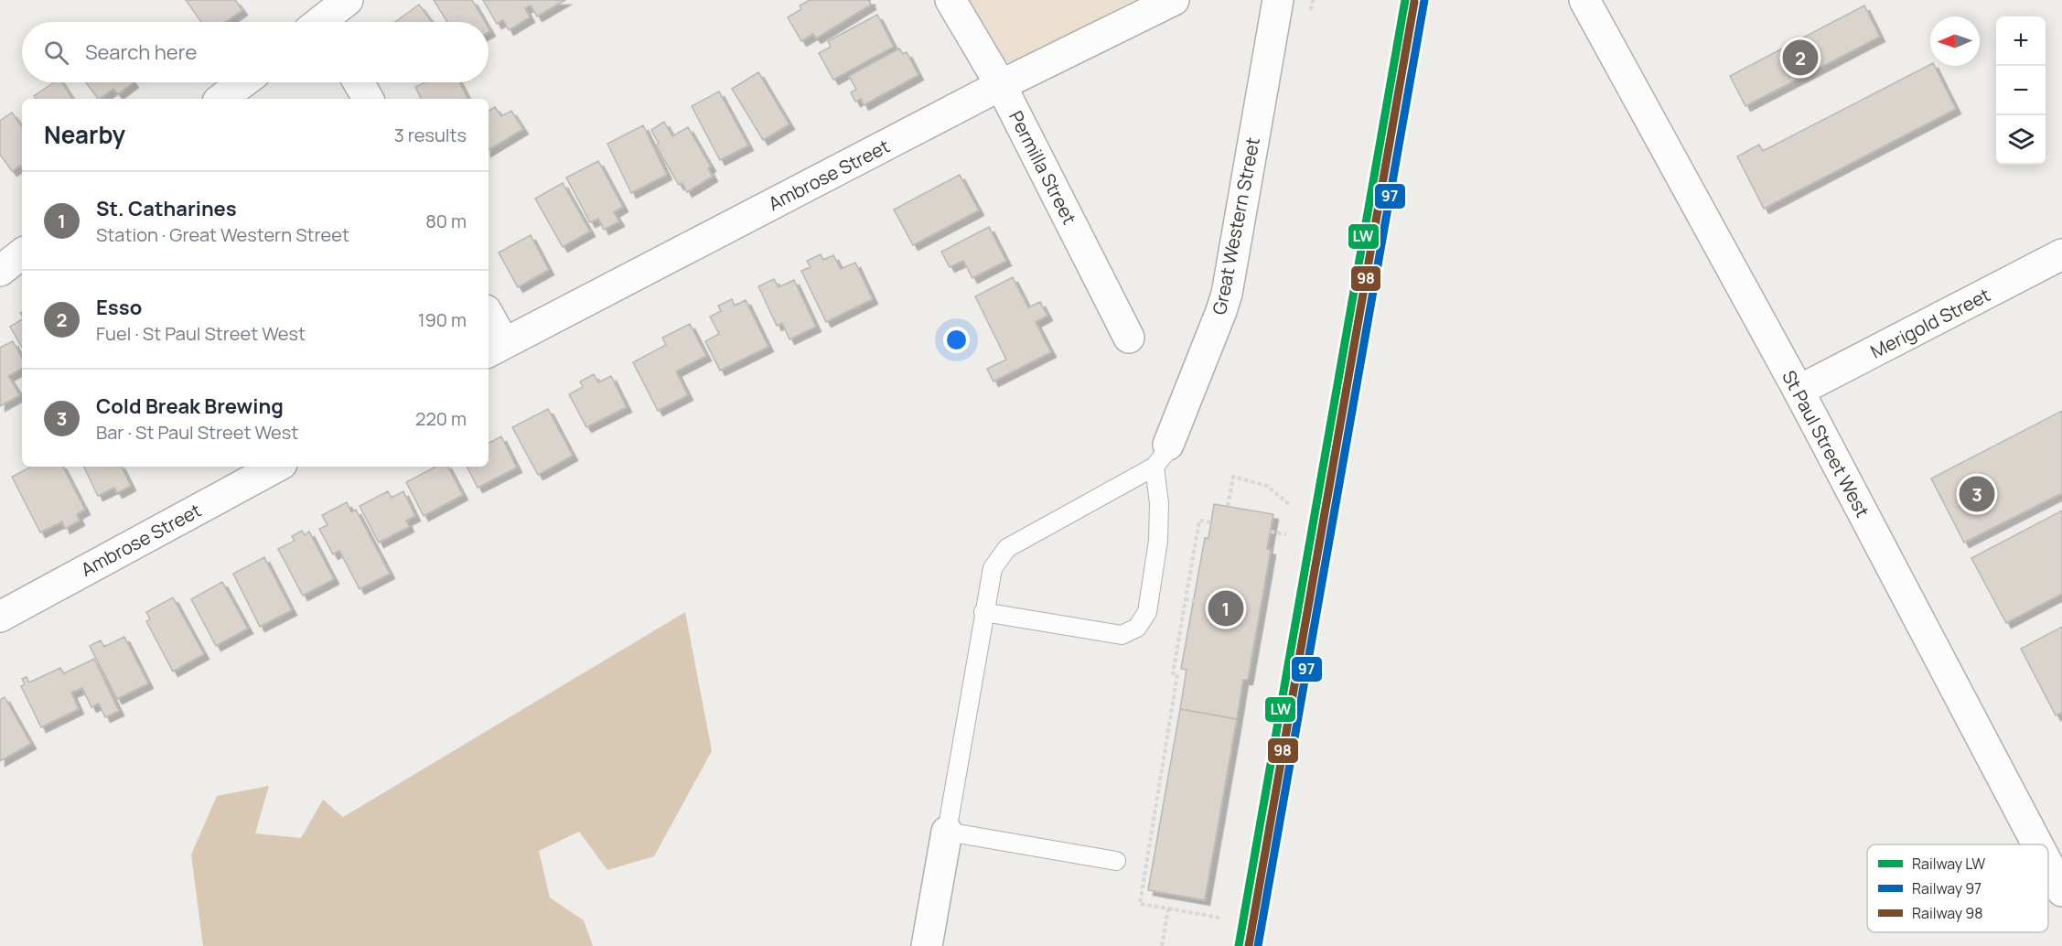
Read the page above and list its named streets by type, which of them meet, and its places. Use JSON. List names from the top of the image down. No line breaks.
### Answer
{"streets":{"street":["Permilla Street","Ambrose Street","Great Western Street","Merigold Street","St Paul Street West"]},"crossings":[["Permilla Street","Ambrose Street"],["Merigold Street","St Paul Street West"]],"lines":["rail line LW","rail line 97","rail line 98"],"legend":["Railway LW","Railway 97","Railway 98"],"north":"left","page":{"map_buttons":["+","−"],"search":"Search here","pins":["2","3","1"],"heading":["Nearby","3 results"],"list":[{"mark":"1","name":"St. Catharines","note":"Station · Great Western Street","value":"80 m"},{"mark":"2","name":"Esso","note":"Fuel · St Paul Street West","value":"190 m"},{"mark":"3","name":"Cold Break Brewing","note":"Bar · St Paul Street West","value":"220 m"}]}}
